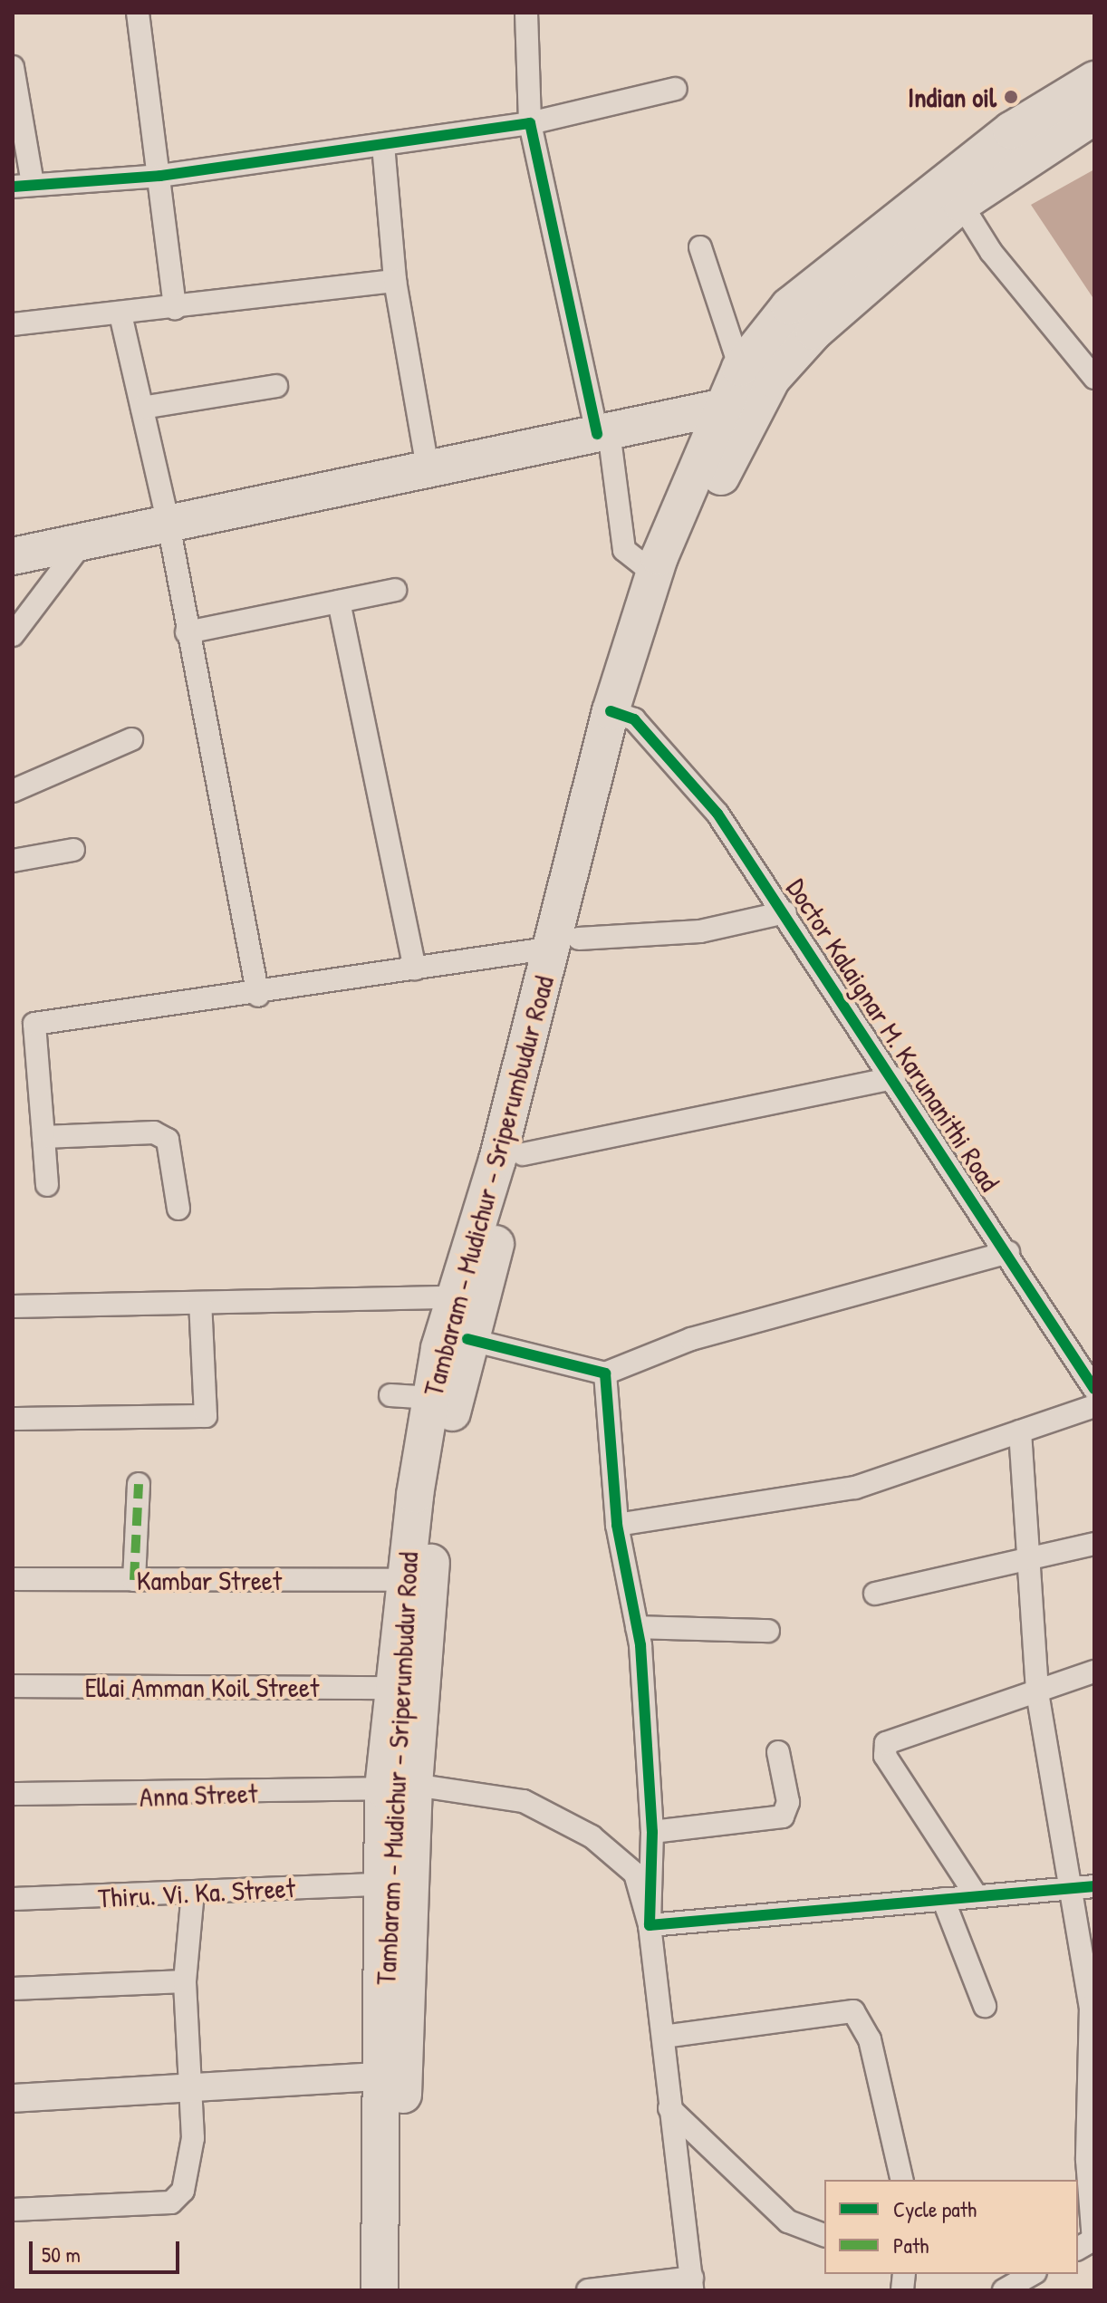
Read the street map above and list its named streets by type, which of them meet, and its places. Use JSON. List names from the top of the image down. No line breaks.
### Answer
{"streets":{"main road":["Tambaram - Mudichur - Sriperumbudur Road"],"street":["Doctor Kalaignar M. Karunanithi Road","Kambar Street","Ellai Amman Koil Street","Anna Street","Thiru. Vi. Ka. Street"]},"crossings":[["Doctor Kalaignar M. Karunanithi Road","Tambaram - Mudichur - Sriperumbudur Road"],["Tambaram - Mudichur - Sriperumbudur Road","Kambar Street"],["Tambaram - Mudichur - Sriperumbudur Road","Ellai Amman Koil Street"],["Tambaram - Mudichur - Sriperumbudur Road","Anna Street"],["Tambaram - Mudichur - Sriperumbudur Road","Thiru. Vi. Ka. Street"]],"places":["Indian oil"],"legend":["Cycle path","Path"],"scale_bar":"50 m"}
